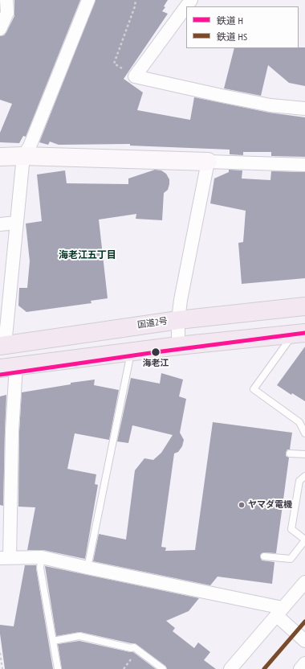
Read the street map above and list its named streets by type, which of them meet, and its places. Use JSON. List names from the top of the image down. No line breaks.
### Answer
{"streets":{"highway":["国道2号"]},"districts":["海老江五丁目"],"places":["海老江","ヤマダ電機"],"lines":["rail line H","rail line HS"],"legend":["鉄道 H","鉄道 HS"]}
